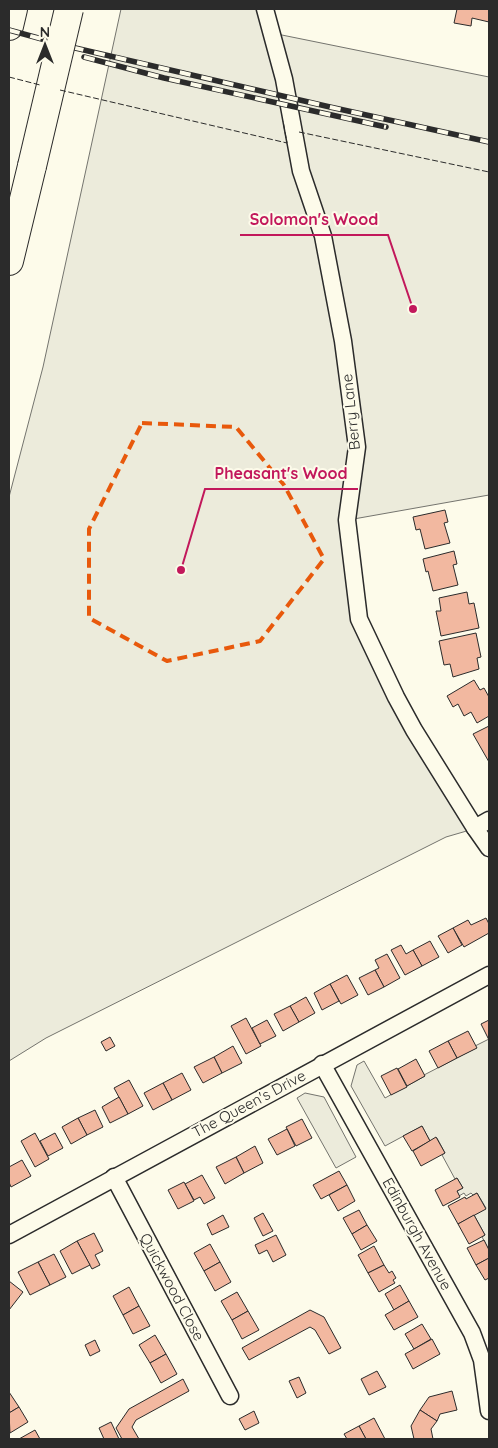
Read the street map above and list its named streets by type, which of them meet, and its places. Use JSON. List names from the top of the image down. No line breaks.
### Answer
{"streets":{"street":["Berry Lane","The Queen's Drive","Edinburgh Avenue","Quickwood Close"]},"crossings":[["The Queen's Drive","Edinburgh Avenue"],["The Queen's Drive","Quickwood Close"]],"places":["Solomon's Wood","Pheasant's Wood"],"north":"top"}
